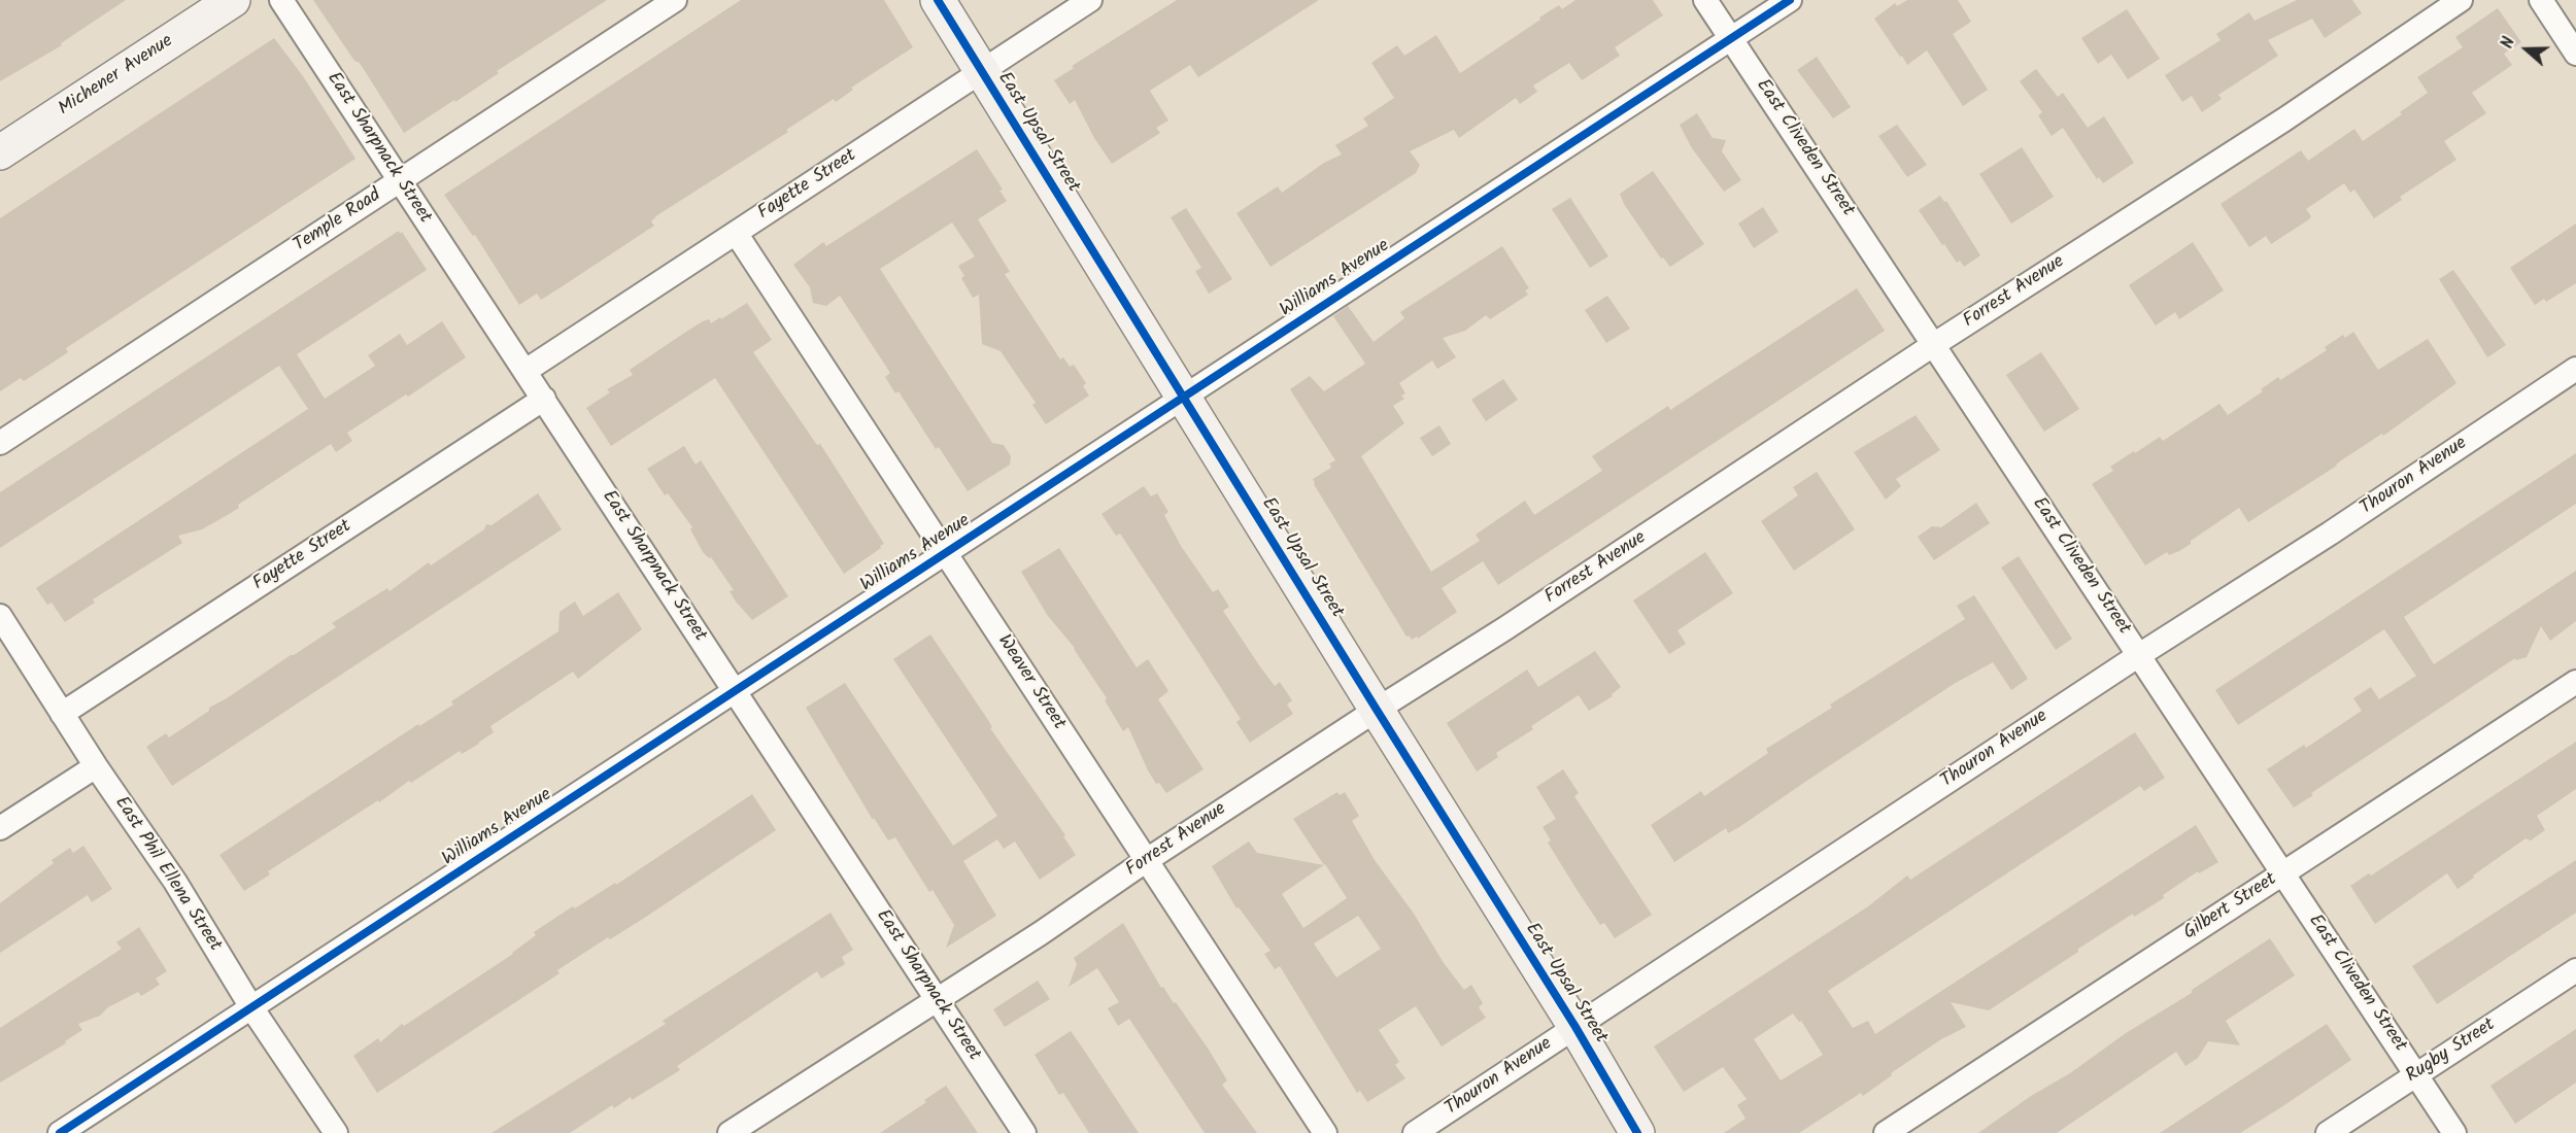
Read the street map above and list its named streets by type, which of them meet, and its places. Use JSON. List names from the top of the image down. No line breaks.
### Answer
{"streets":{"street":["Michener Avenue","East Upsal Street","East Sharpnack Street","East Cliveden Street","Fayette Street","Temple Road","Williams Avenue","Forrest Avenue","Thouron Avenue","Weaver Street","East Phil Ellena Street","Gilbert Street","Rugby Street"]},"crossings":[["East Upsal Street","Fayette Street"],["East Upsal Street","Williams Avenue"],["East Upsal Street","Forrest Avenue"],["East Upsal Street","Thouron Avenue"],["East Sharpnack Street","Fayette Street"],["East Sharpnack Street","Temple Road"],["East Sharpnack Street","Williams Avenue"],["East Sharpnack Street","Forrest Avenue"],["East Cliveden Street","Williams Avenue"],["East Cliveden Street","Forrest Avenue"],["East Cliveden Street","Thouron Avenue"],["East Cliveden Street","Gilbert Street"],["East Cliveden Street","Rugby Street"],["Fayette Street","Weaver Street"],["Fayette Street","East Phil Ellena Street"],["Williams Avenue","Weaver Street"],["Williams Avenue","East Phil Ellena Street"],["Forrest Avenue","Weaver Street"]],"north":"left"}
